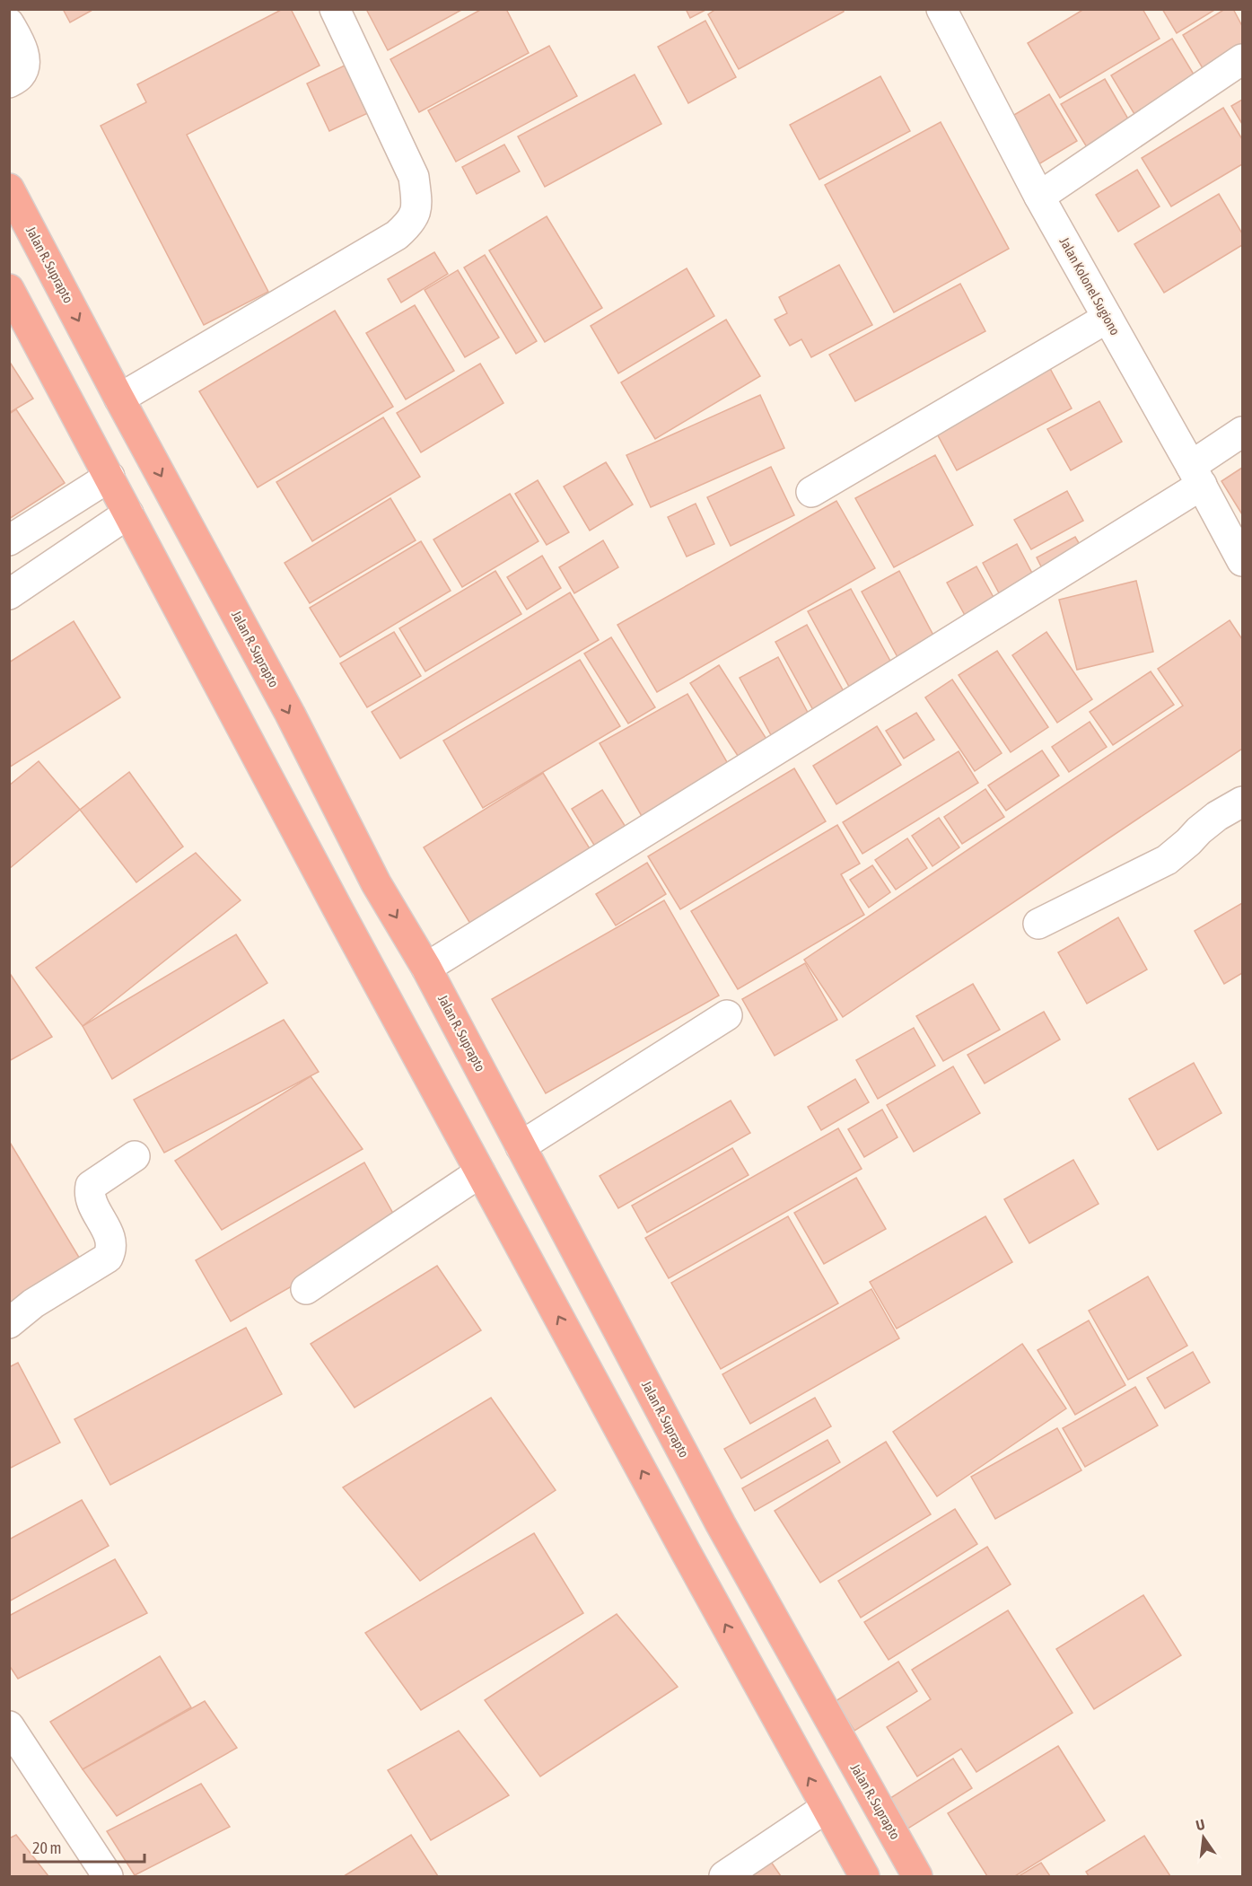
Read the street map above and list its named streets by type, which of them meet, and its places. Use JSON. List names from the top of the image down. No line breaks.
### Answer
{"streets":{"highway":["Jalan R. Suprapto"],"street":["Jalan Kolonel Sugiono"]},"scale_bar":"20 m","north":"top"}
